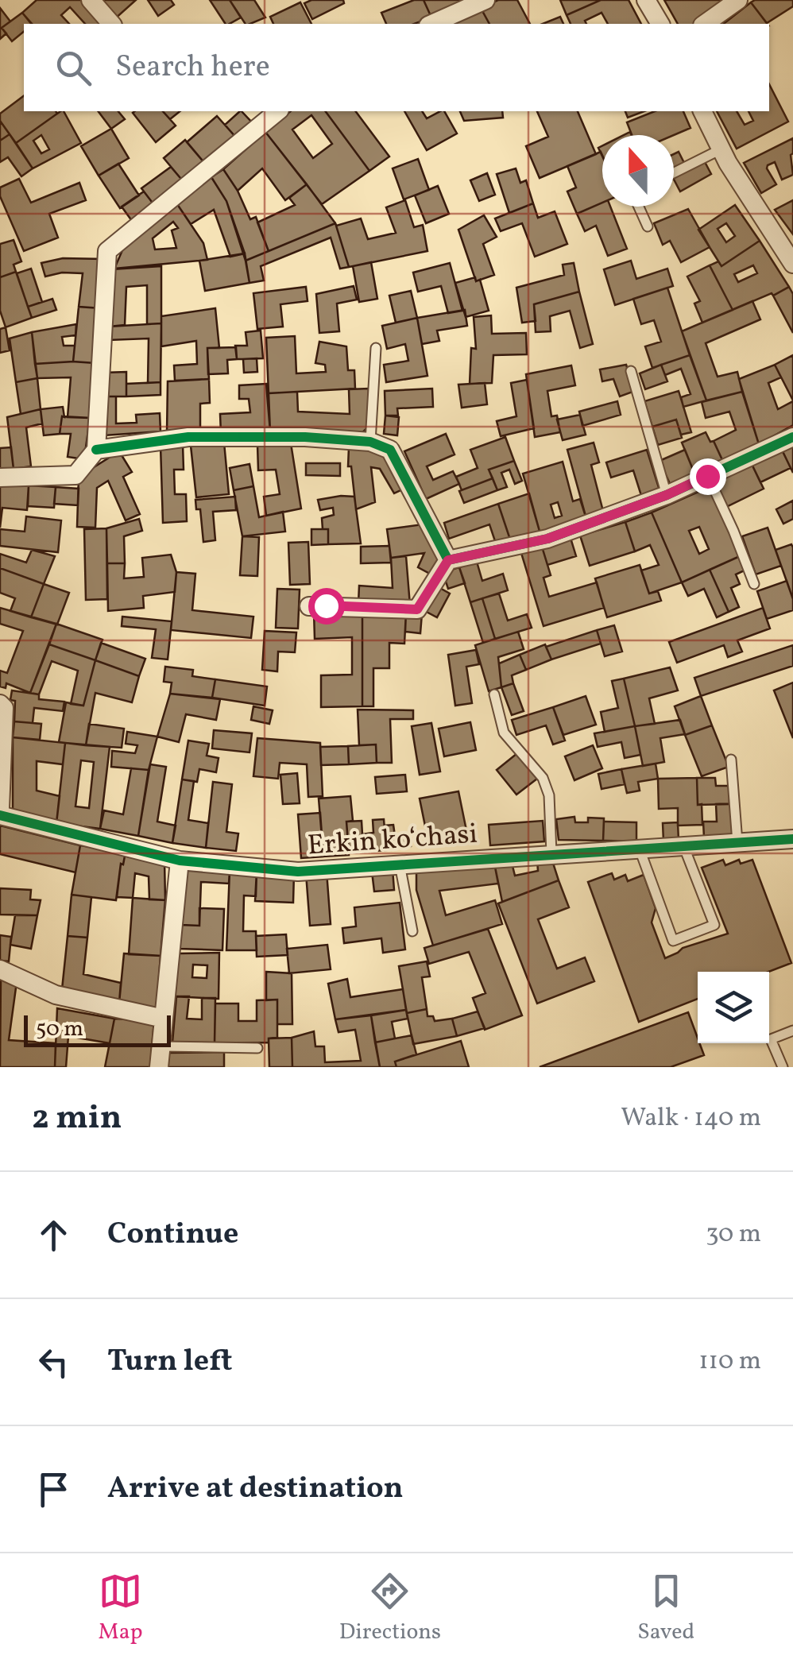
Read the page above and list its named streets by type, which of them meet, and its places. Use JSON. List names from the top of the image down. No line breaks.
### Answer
{"streets":{"street":["Erkin koʻchasi"]},"scale_bar":"50 m","north":"top","page":{"search":"Search here","scale":"50 m","heading":["2 min","Walk · 140 m"],"list":[["Continue","30 m"],["Turn left","110 m"],"Arrive at destination"],"nav":["Map","Directions","Saved"]}}
